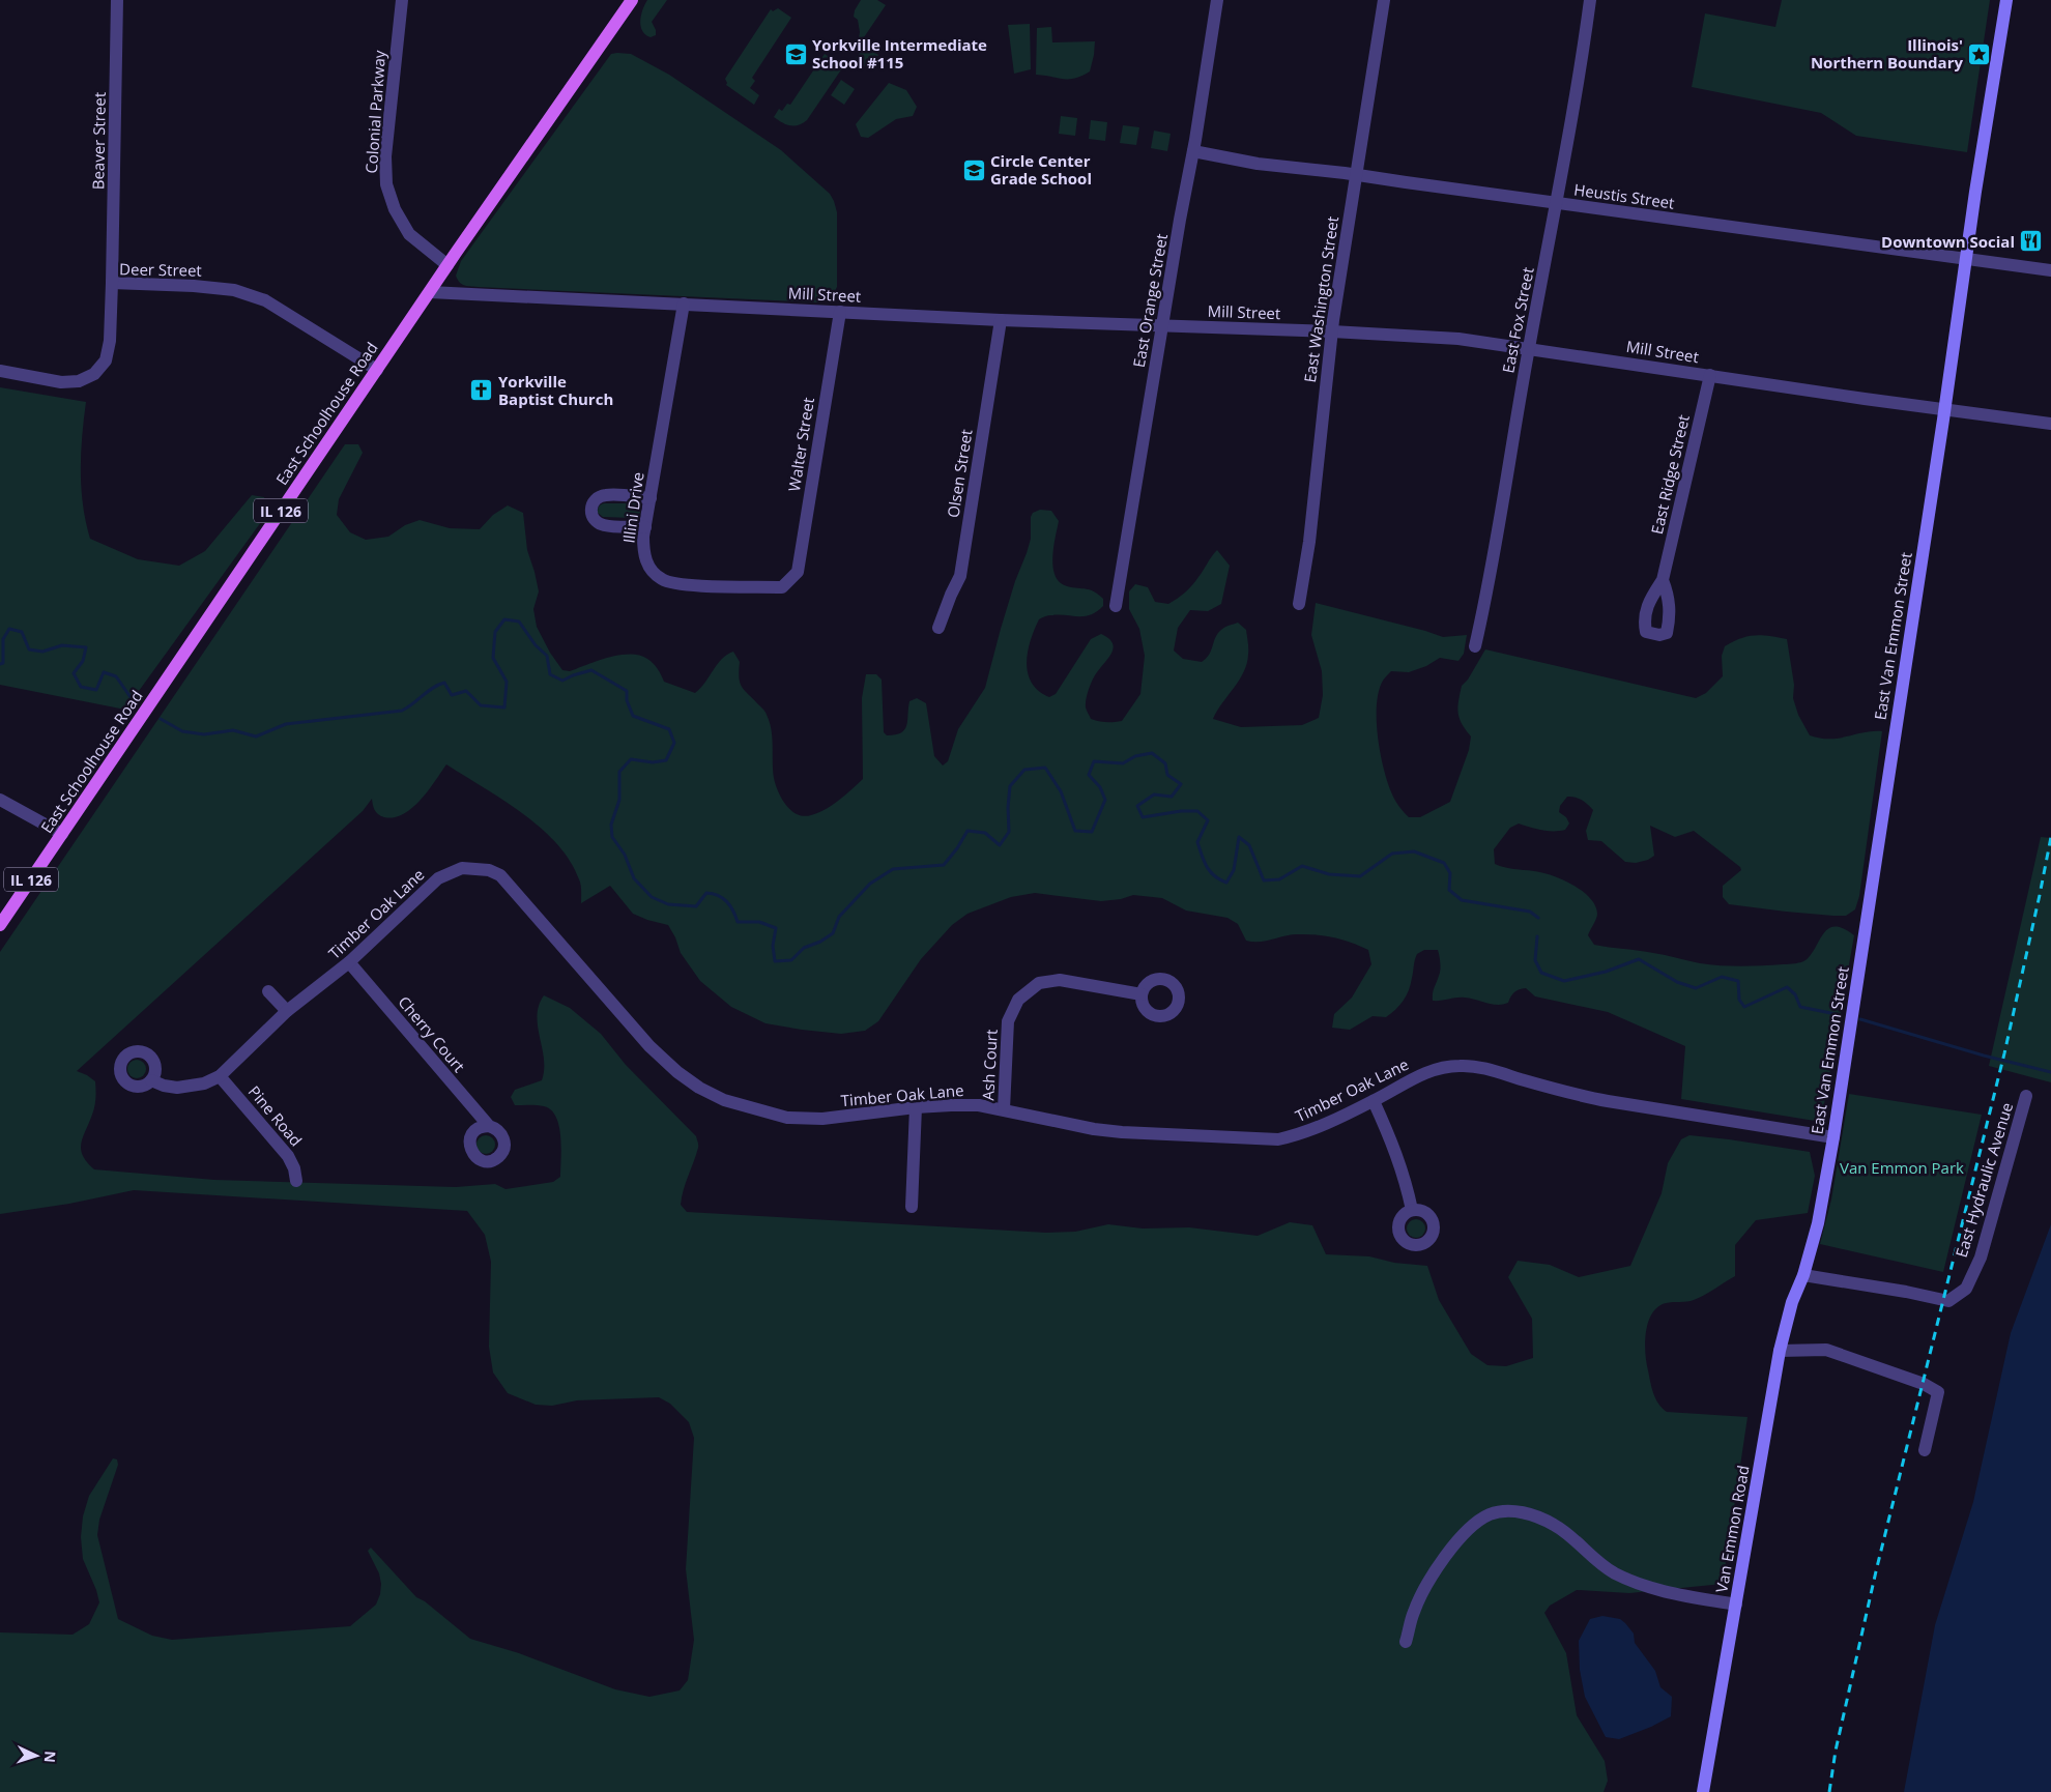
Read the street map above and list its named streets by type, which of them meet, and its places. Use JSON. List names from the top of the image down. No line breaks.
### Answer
{"streets":{"main road":["East Schoolhouse Road","IL 126"],"street":["Colonial Parkway","Beaver Street","Heustis Street","Deer Street","Mill Street","East Washington Street","East Orange Street","East Fox Street","Walter Street","Olsen Street","East Ridge Street","Illini Drive","East Van Emmon Street","Timber Oak Lane","Cherry Court","Ash Court","Pine Road","East Hydraulic Avenue","Van Emmon Road"]},"crossings":[["Colonial Parkway","East Schoolhouse Road"],["Beaver Street","Deer Street"],["Heustis Street","East Washington Street"],["Heustis Street","East Orange Street"],["Heustis Street","East Fox Street"],["Heustis Street","East Van Emmon Street"],["Deer Street","East Schoolhouse Road"],["Mill Street","East Washington Street"],["Mill Street","East Orange Street"],["Mill Street","East Fox Street"],["Mill Street","East Schoolhouse Road"],["Mill Street","Walter Street"],["Mill Street","Olsen Street"],["Mill Street","East Ridge Street"],["Mill Street","Illini Drive"],["Mill Street","East Van Emmon Street"],["Walter Street","Illini Drive"],["East Van Emmon Street","Timber Oak Lane"],["East Van Emmon Street","East Hydraulic Avenue"],["East Van Emmon Street","Van Emmon Road"],["Timber Oak Lane","Cherry Court"],["Timber Oak Lane","Ash Court"],["Timber Oak Lane","Pine Road"],["East Hydraulic Avenue","Van Emmon Road"]],"parks":["Van Emmon Park"],"places":{"school or university":["Yorkville Intermediate School #115","Circle Center Grade School"],"place":["Illinois' Northern Boundary"],"restaurant":["Downtown Social"],"church":["Yorkville Baptist Church"]},"north":"right"}
